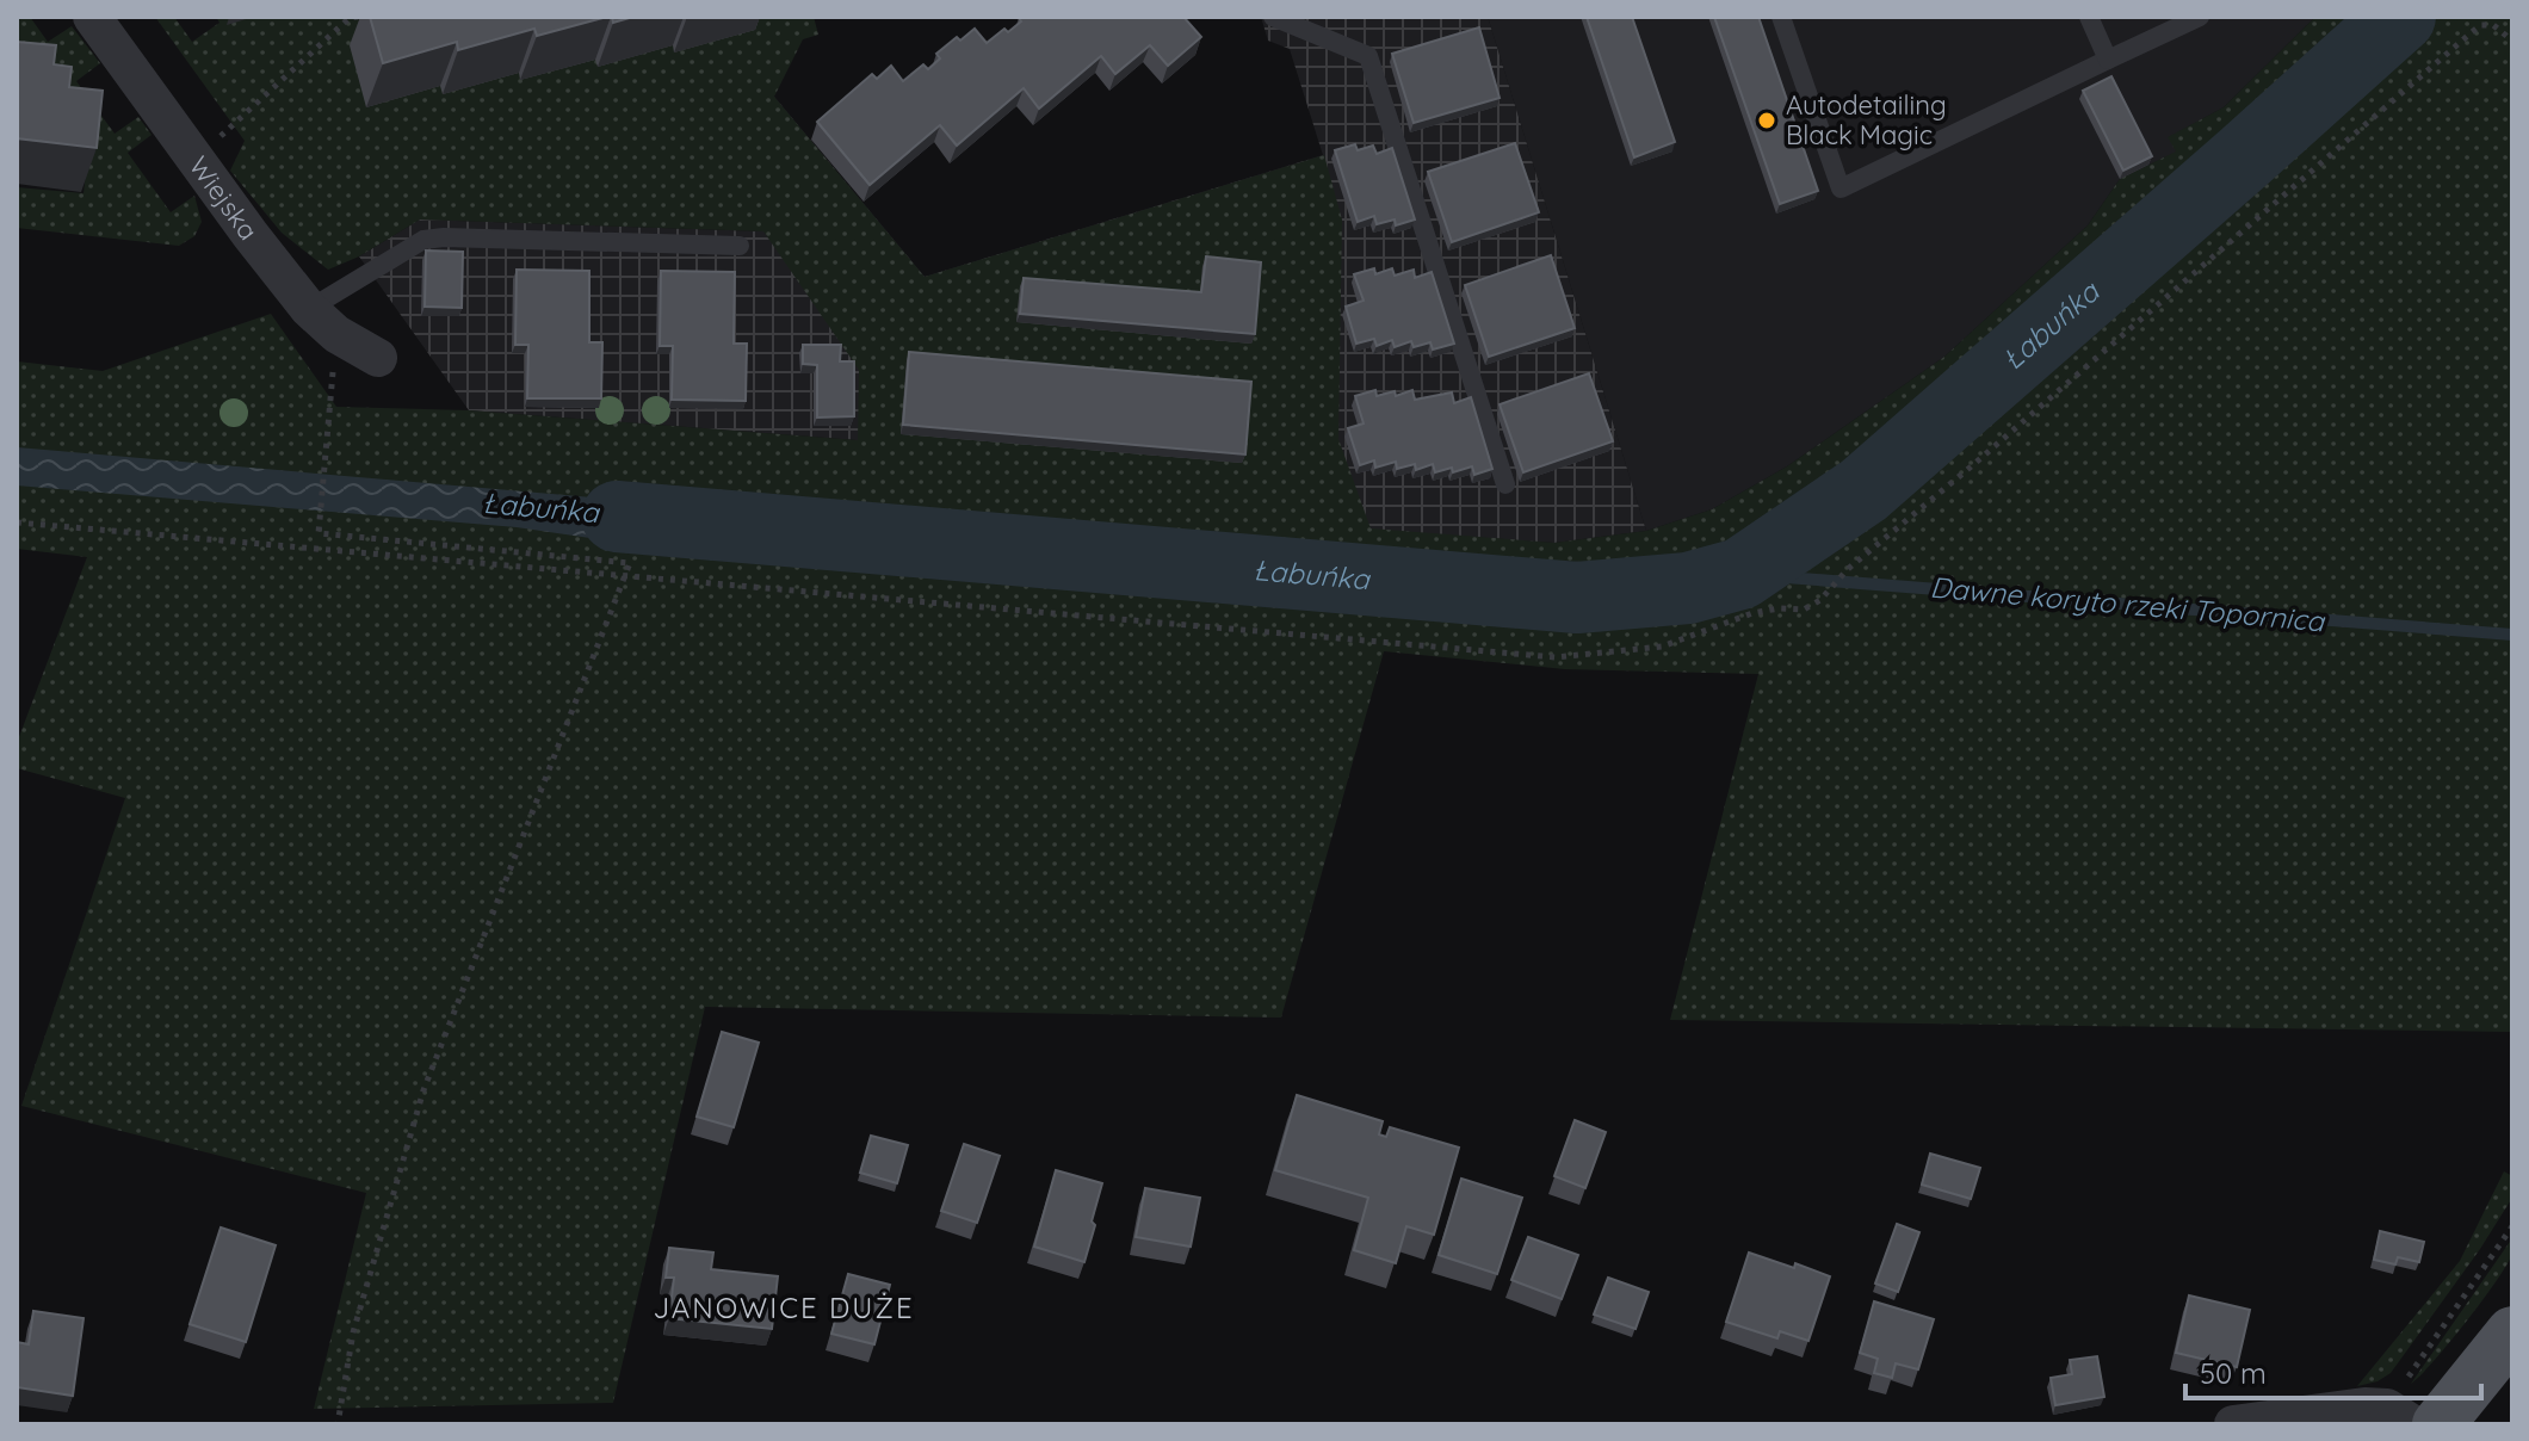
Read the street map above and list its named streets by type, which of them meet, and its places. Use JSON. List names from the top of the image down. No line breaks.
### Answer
{"streets":{"street":["Wiejska"]},"districts":["JANOWICE DUŻE"],"water":["Łabuńka","Dawne koryto rzeki Topornica"],"places":["Autodetailing Black Magic"],"scale_bar":"50 m"}
